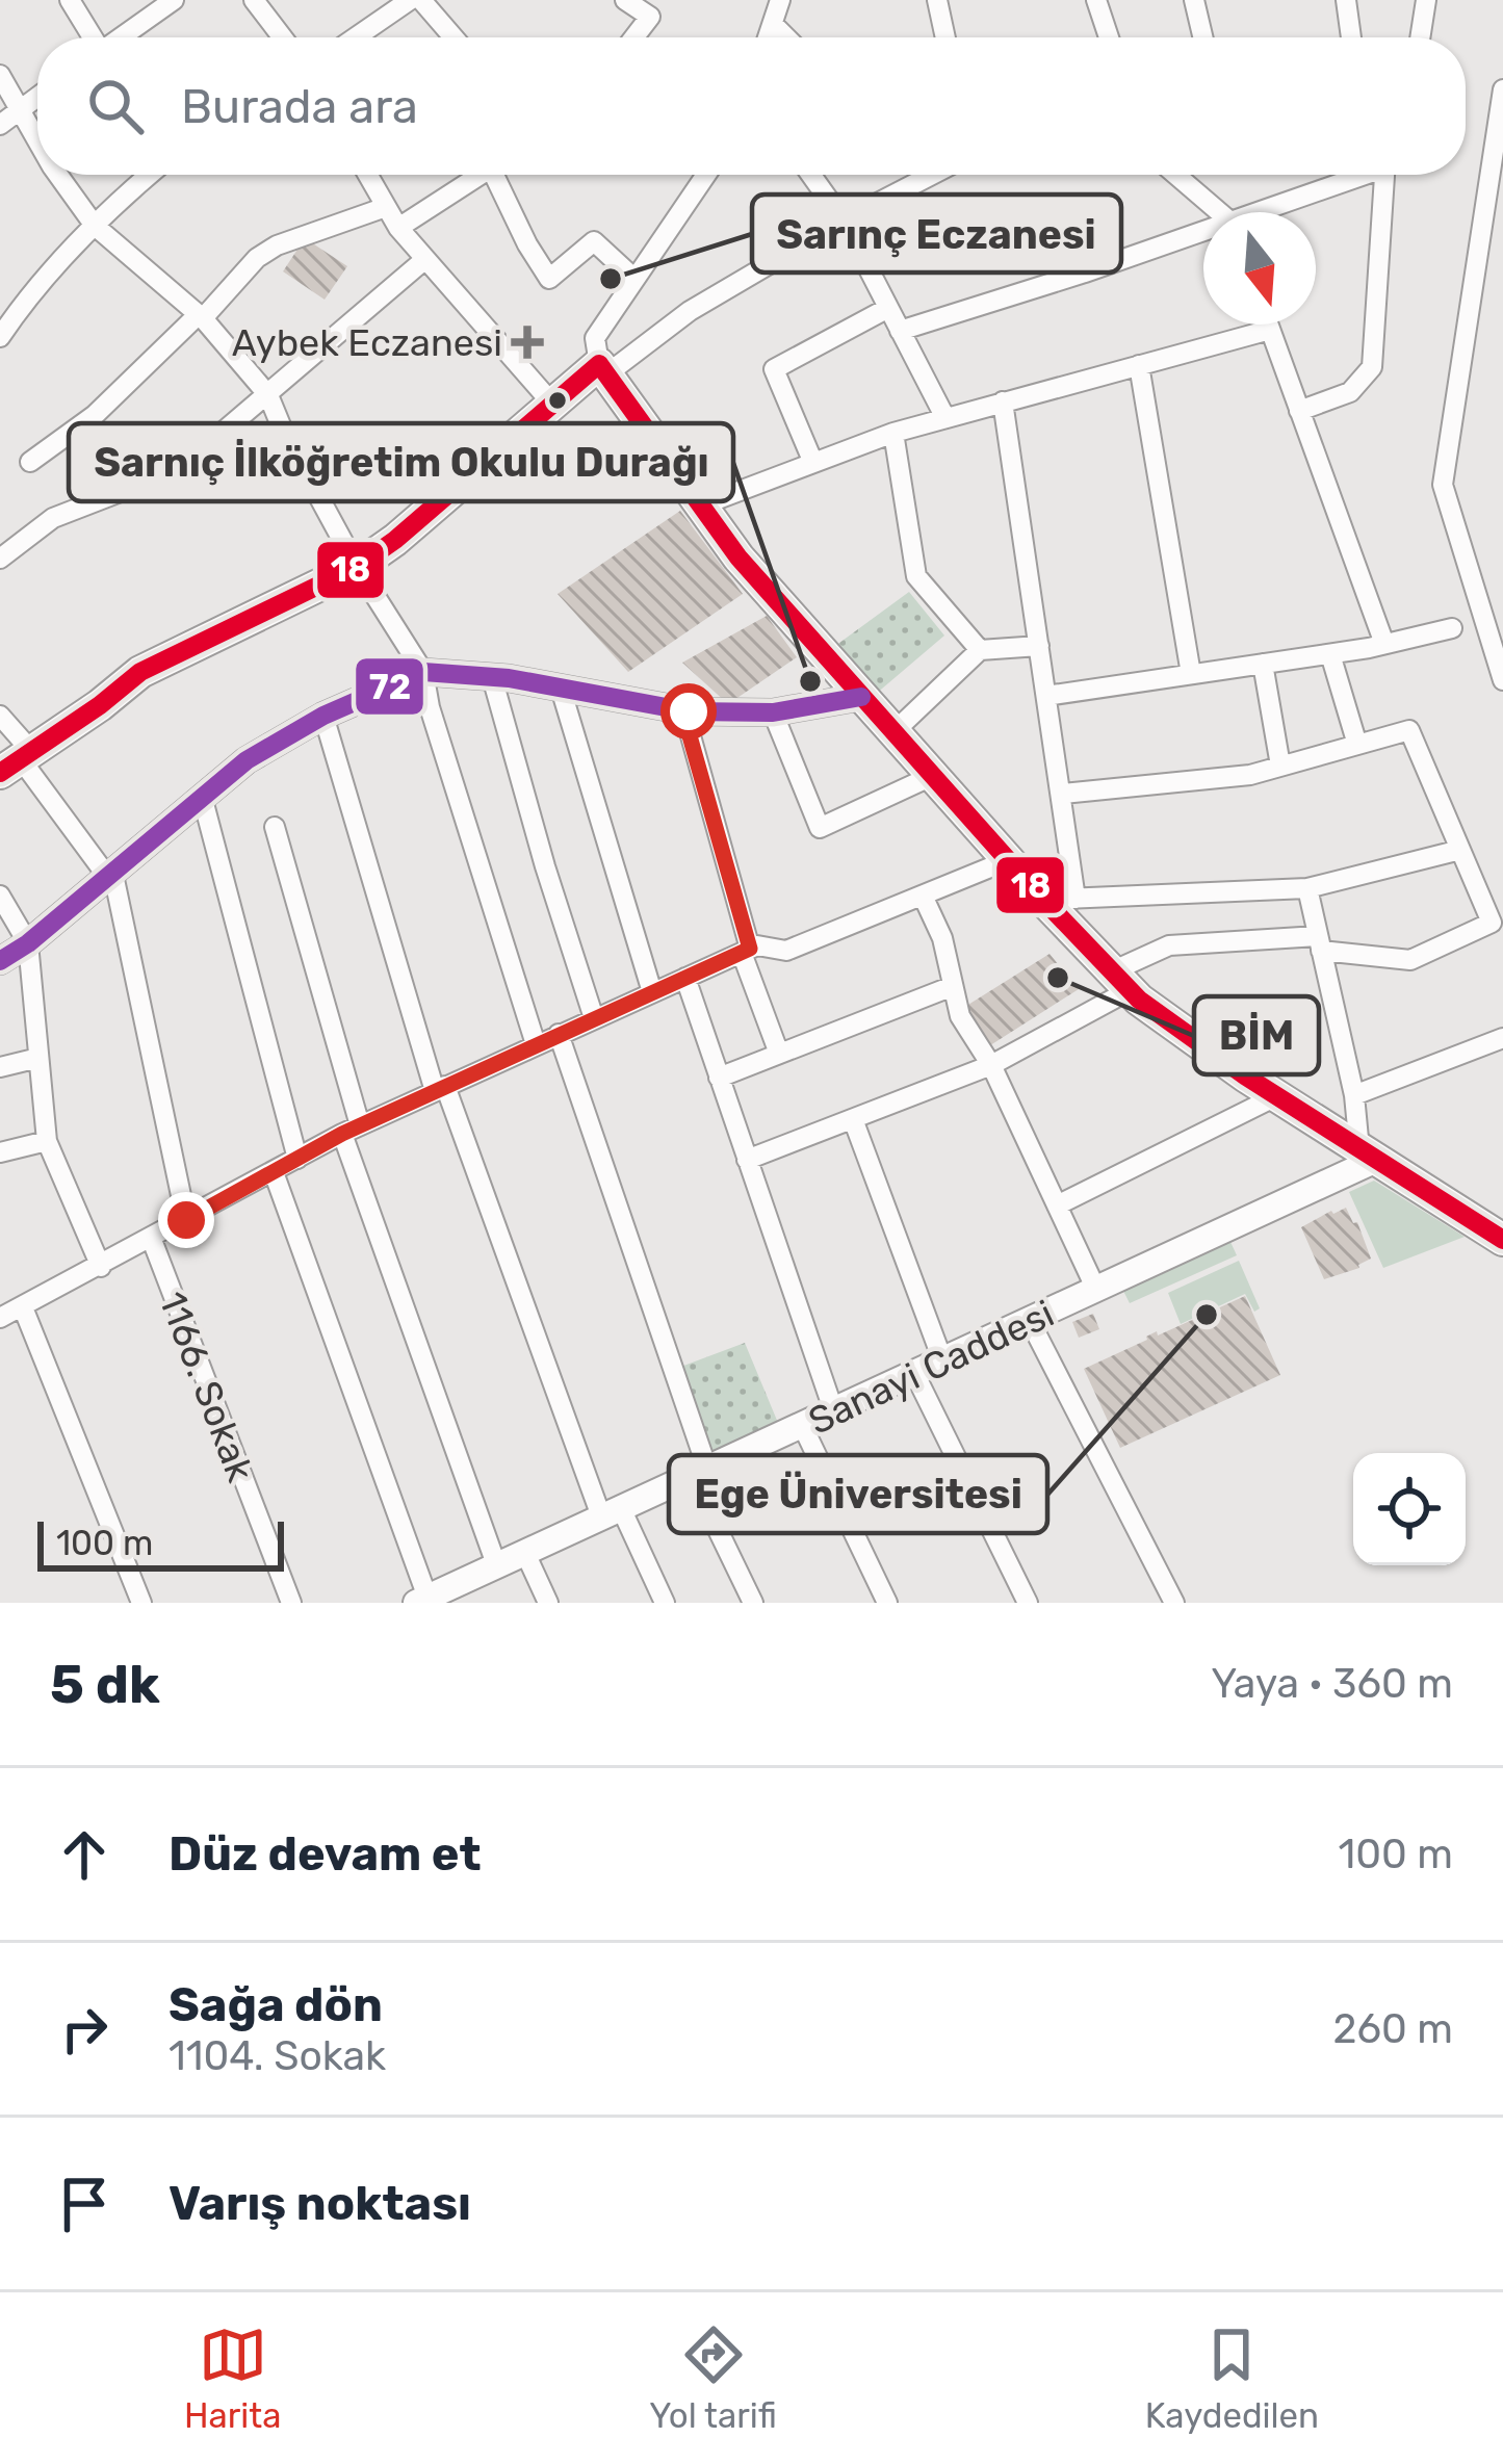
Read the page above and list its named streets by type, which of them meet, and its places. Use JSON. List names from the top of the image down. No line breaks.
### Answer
{"streets":{"street":["Sanayi Caddesi","1166. Sokak"]},"places":{"other":["Sarınç Eczanesi","Sarnıç İlköğretim Okulu Durağı","BİM","Ege Üniversitesi"],"health":["Aybek Eczanesi"]},"lines":["transit line 18","transit line 72"],"scale_bar":"100 m","north":"bottom","page":{"search":"Burada ara","scale":"100 m","heading":["5 dk","Yaya · 360 m"],"list":[["Düz devam et","100 m"],["Sağa dön","1104. Sokak","260 m"],"Varış noktası"],"nav":["Harita","Yol tarifi","Kaydedilen"]}}
